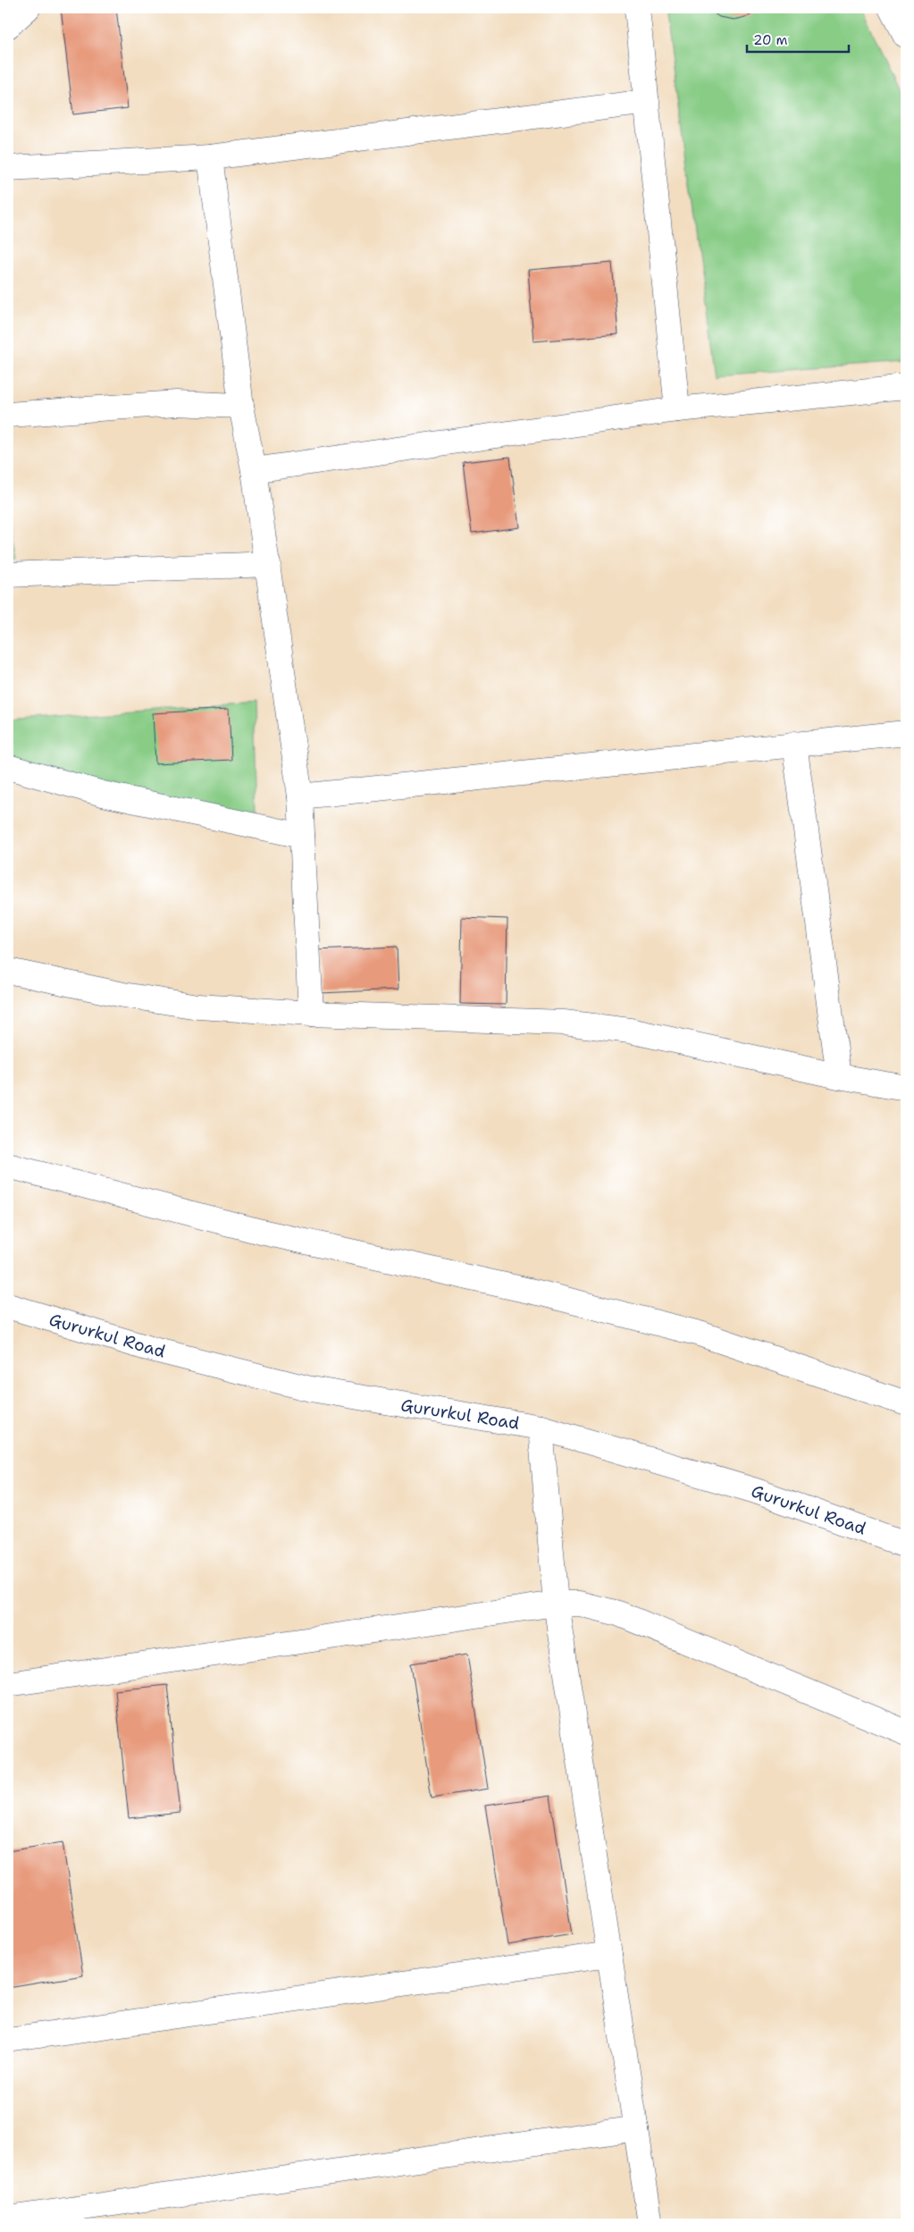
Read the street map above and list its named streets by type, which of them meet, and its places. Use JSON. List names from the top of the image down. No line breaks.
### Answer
{"streets":{"street":["Gururkul Road"]},"scale_bar":"20 m"}
